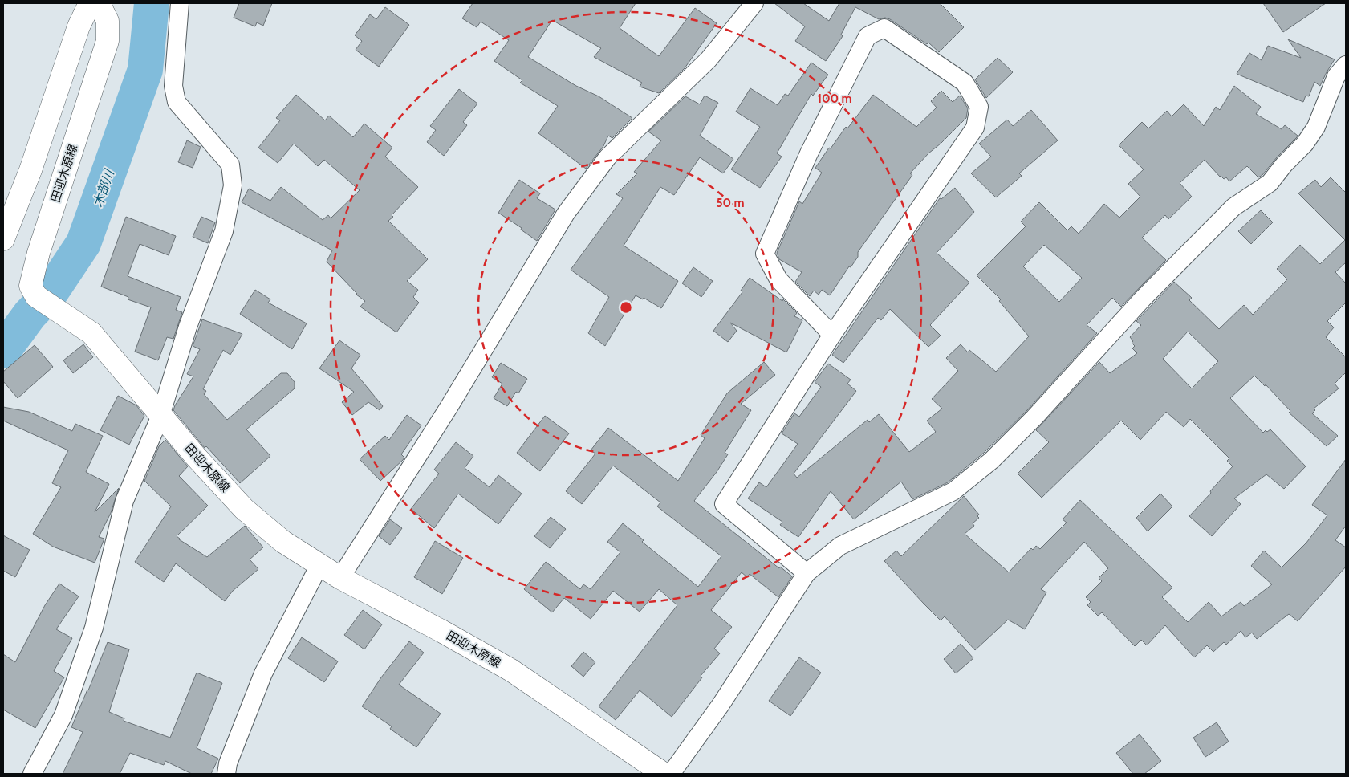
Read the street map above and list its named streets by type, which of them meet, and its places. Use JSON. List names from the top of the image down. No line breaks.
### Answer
{"streets":{"main road":["田迎木原線"]},"water":["木部川"],"rings":["100 m","50 m"]}
